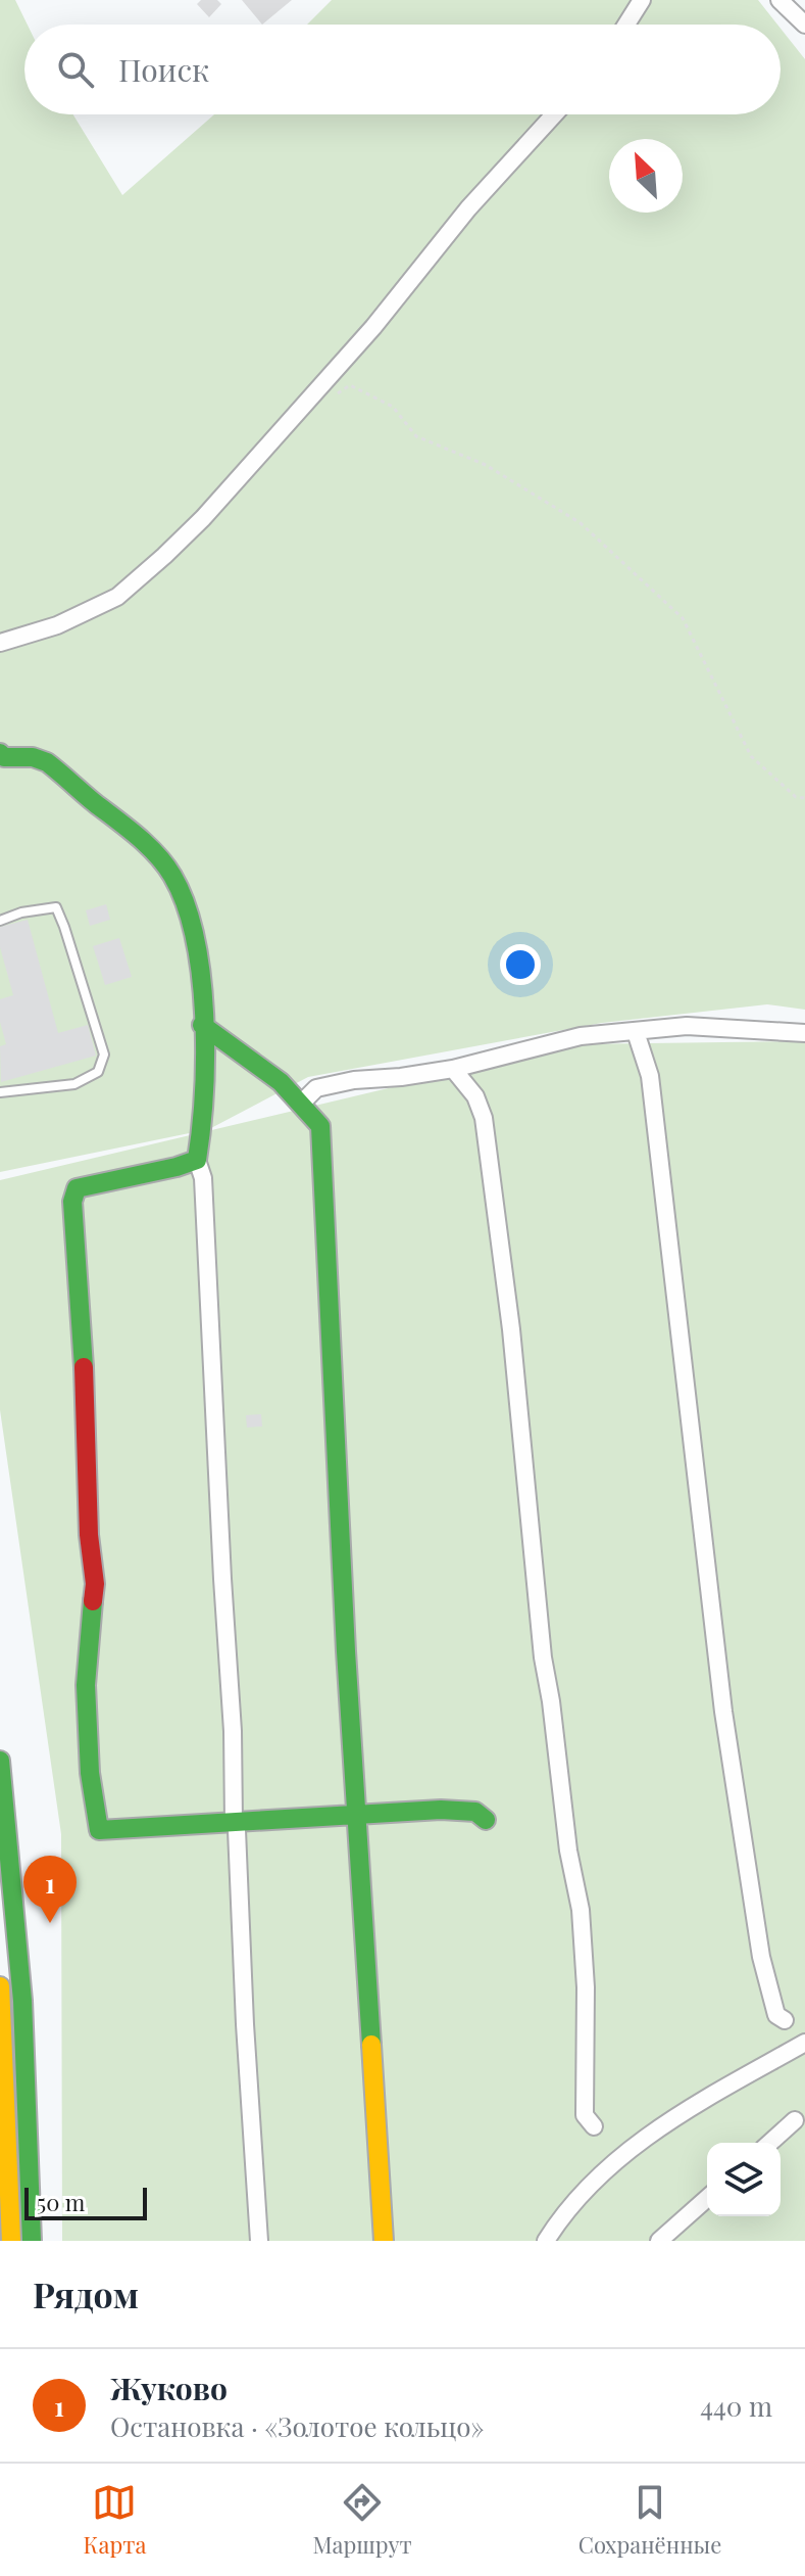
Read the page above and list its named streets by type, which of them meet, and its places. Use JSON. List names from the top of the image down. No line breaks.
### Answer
{"scale_bar":"50 m","north":"top left","page":{"search":"Поиск","pins":"1","scale":"50 m","heading":"Рядом","list":[{"mark":"1","name":"Жуково","note":"Остановка · «Золотое кольцо»","value":"440 m"}],"nav":["Карта","Маршрут","Сохранённые"]}}
